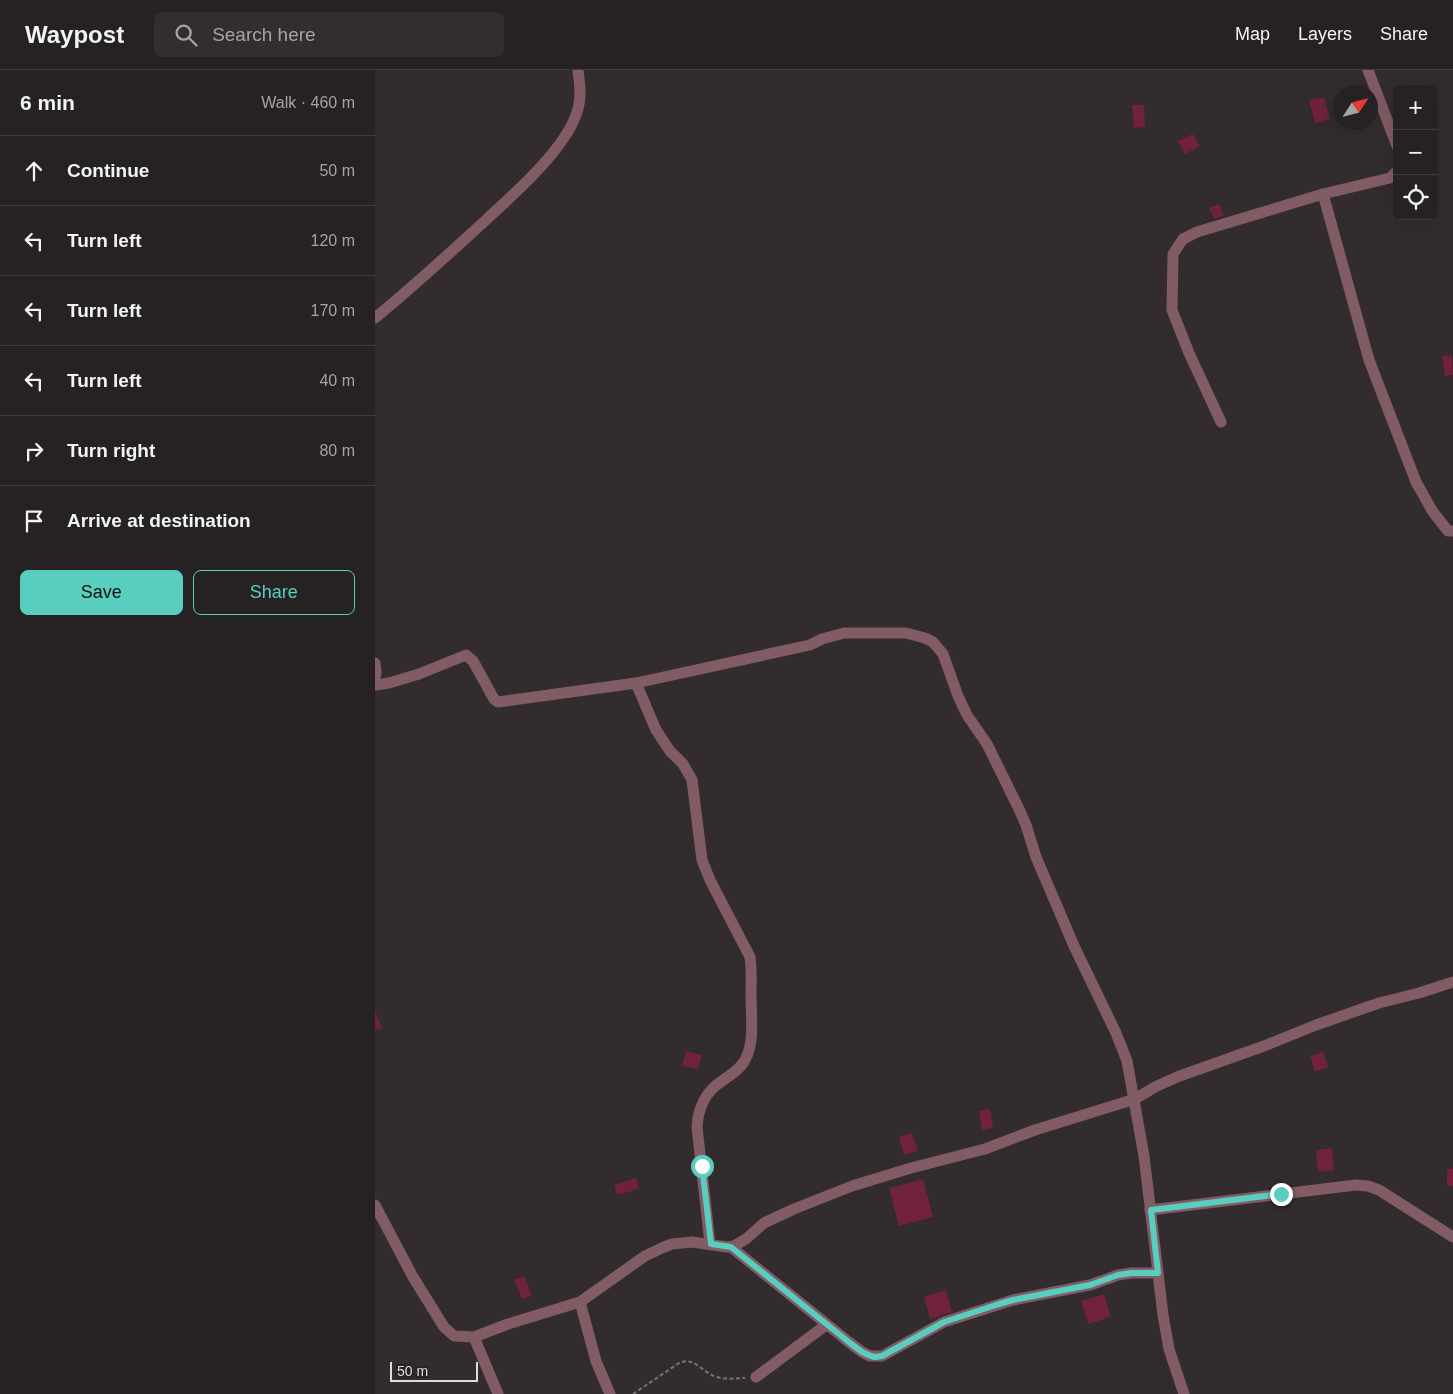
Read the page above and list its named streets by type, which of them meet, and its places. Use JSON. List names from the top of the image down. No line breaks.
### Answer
{"scale_bar":"50 m","north":"top right","page":{"header":"Waypost","search":"Search here","nav":["Map","Layers","Share"],"heading":["6 min","Walk · 460 m"],"map_buttons":["+","−"],"list":[["Continue","50 m"],["Turn left","120 m"],["Turn left","170 m"],["Turn left","40 m"],["Turn right","80 m"],"Arrive at destination"],"buttons":["Save","Share"],"scale":"50 m"}}
